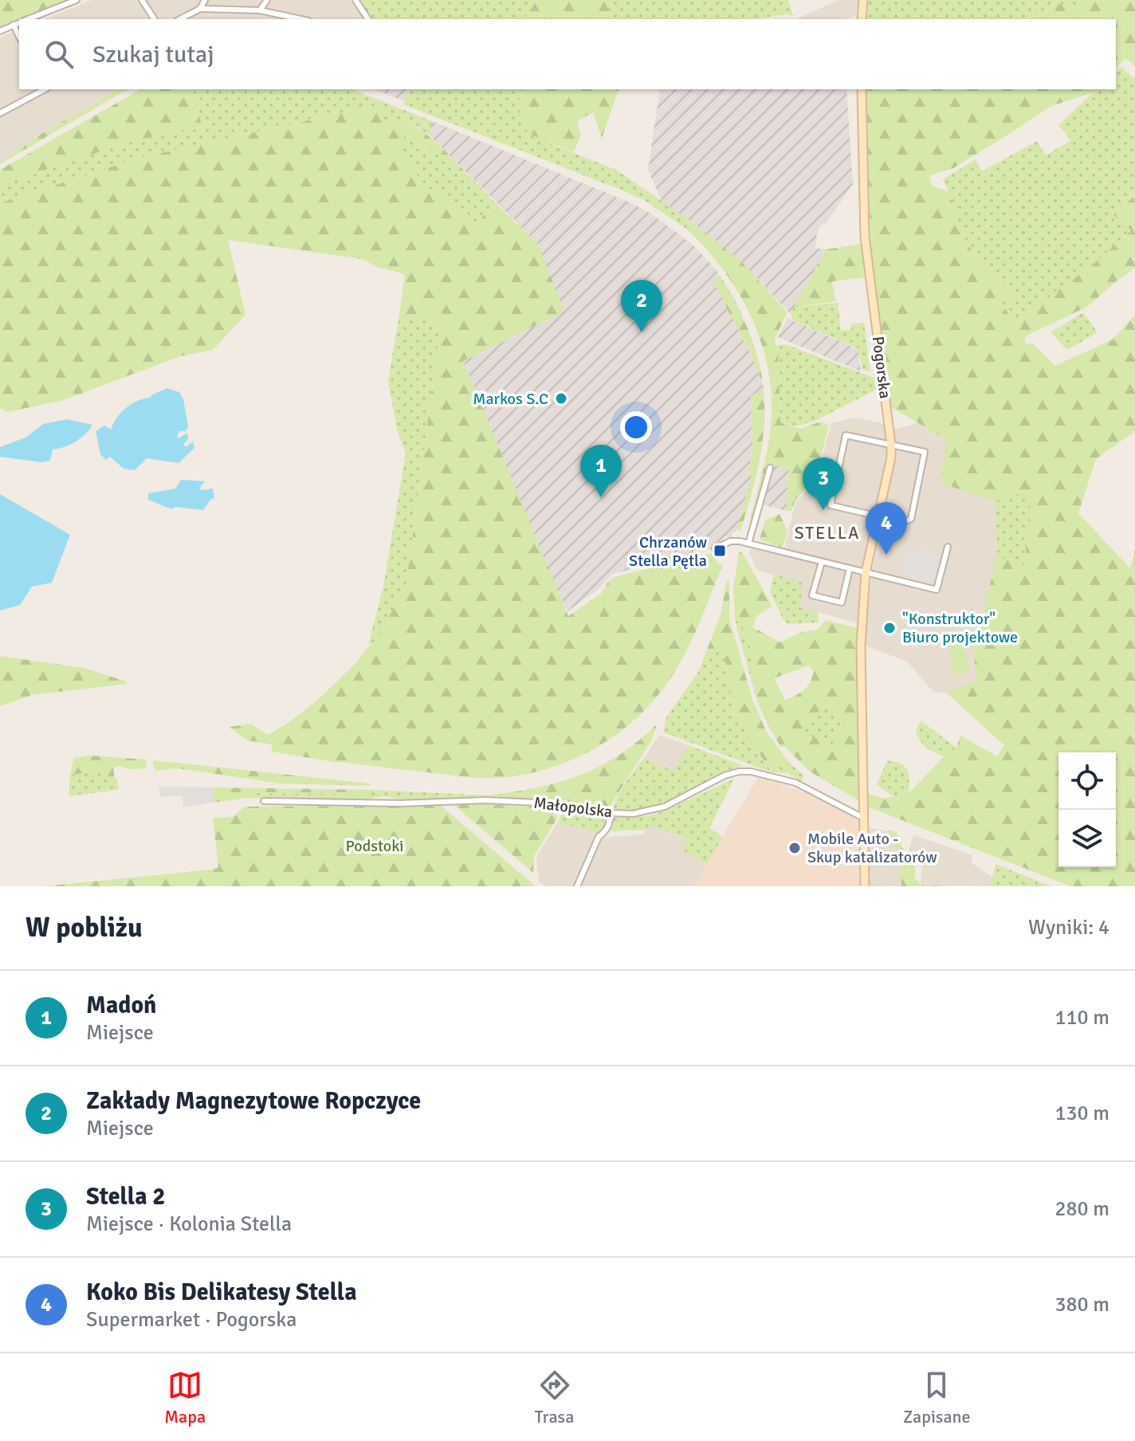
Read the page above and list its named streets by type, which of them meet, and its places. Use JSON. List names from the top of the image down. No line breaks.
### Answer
{"streets":{"street":["Pogorska","Małopolska"]},"crossings":[["Pogorska","Małopolska"]],"districts":["STELLA"],"parks":["Podstoki"],"places":{"other":["Markos S.C","\"Konstruktor\" Biuro projektowe","Mobile Auto - Skup katalizatorów"],"transit":["Chrzanów Stella Pętla"]},"page":{"search":"Szukaj tutaj","pins":["2","1","3","4"],"heading":["W pobliżu","Wyniki: 4"],"list":[{"mark":"1","name":"Madoń","note":"Miejsce","value":"110 m"},{"mark":"2","name":"Zakłady Magnezytowe Ropczyce","note":"Miejsce","value":"130 m"},{"mark":"3","name":"Stella 2","note":"Miejsce · Kolonia Stella","value":"280 m"},{"mark":"4","name":"Koko Bis Delikatesy Stella","note":"Supermarket · Pogorska","value":"380 m"}],"nav":["Mapa","Trasa","Zapisane"]}}
